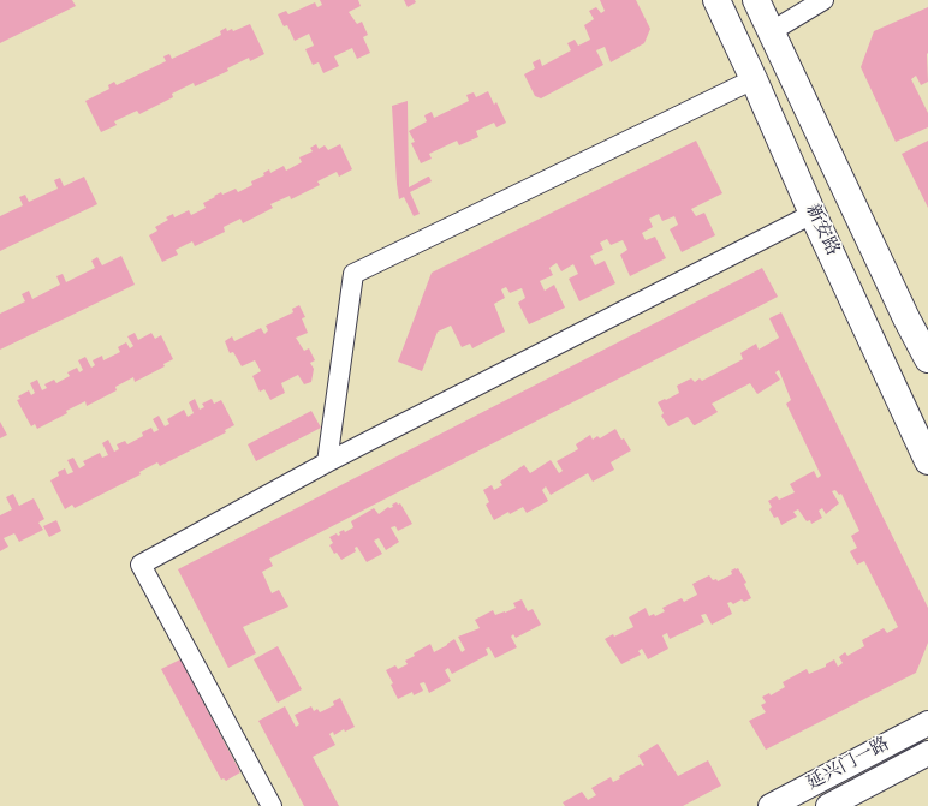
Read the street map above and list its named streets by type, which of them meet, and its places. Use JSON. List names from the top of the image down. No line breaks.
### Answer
{"streets":{"main road":["新安路"],"street":["延兴门一路"]}}
